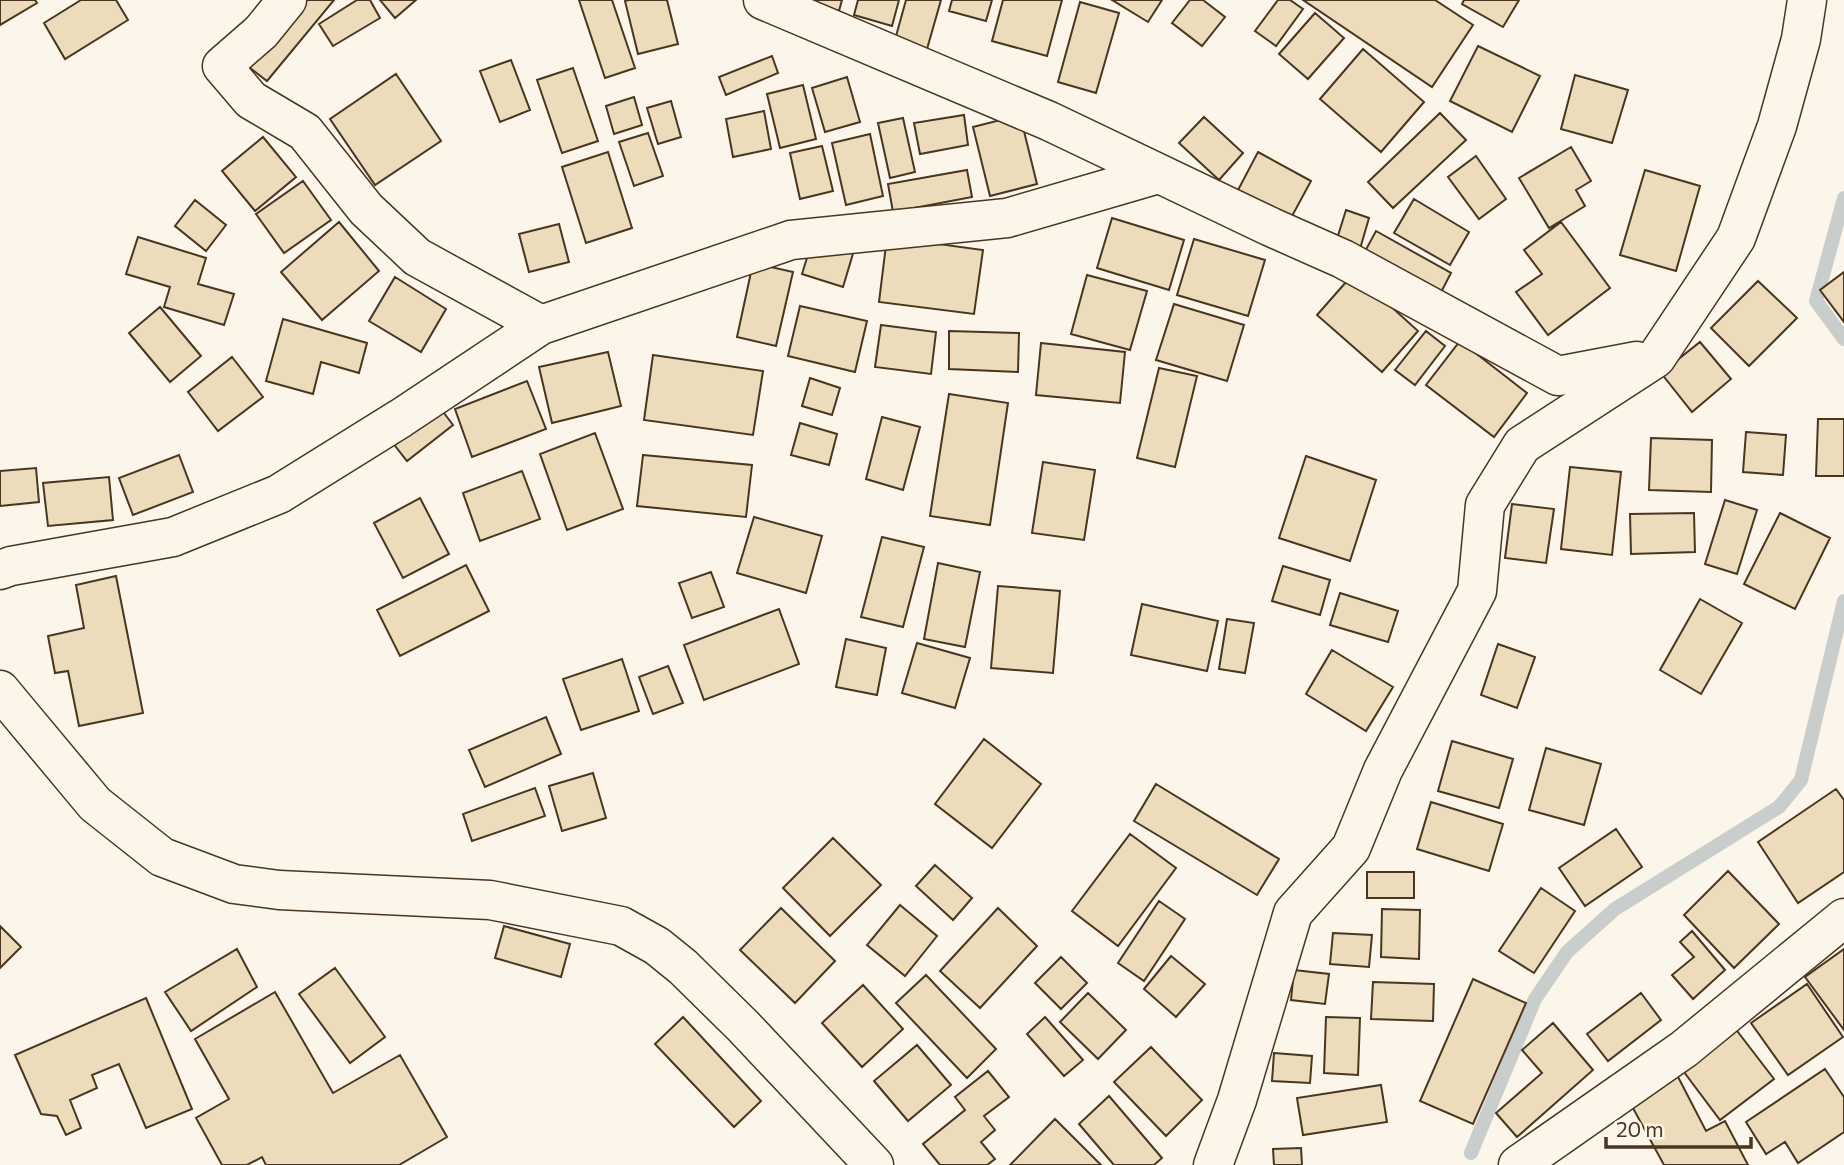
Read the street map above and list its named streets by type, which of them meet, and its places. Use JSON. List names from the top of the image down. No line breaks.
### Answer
{"scale_bar":"20 m"}
